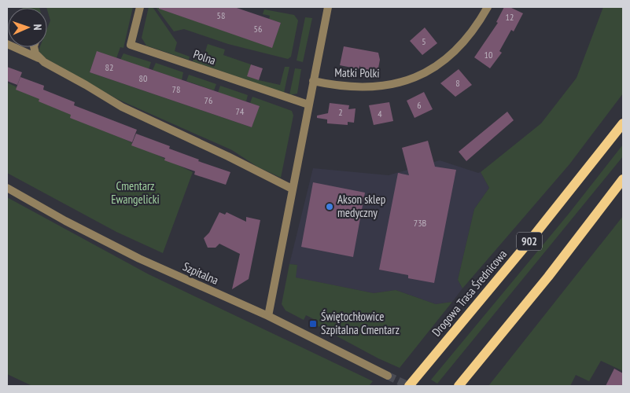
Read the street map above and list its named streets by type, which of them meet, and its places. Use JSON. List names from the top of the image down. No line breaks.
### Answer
{"streets":{"main road":["902","Drogowa Trasa Średnicowa"],"street":["Polna","Matki Polki","Szpitalna"]},"parks":["Cmentarz Ewangelicki"],"places":{"other":["Akson sklep medyczny"],"transit":["Świętochłowice Szpitalna Cmentarz"]},"house_numbers":["58","12","56","5","10","82","80","8","78","76","6","74","2","4","73B"],"north":"right"}
